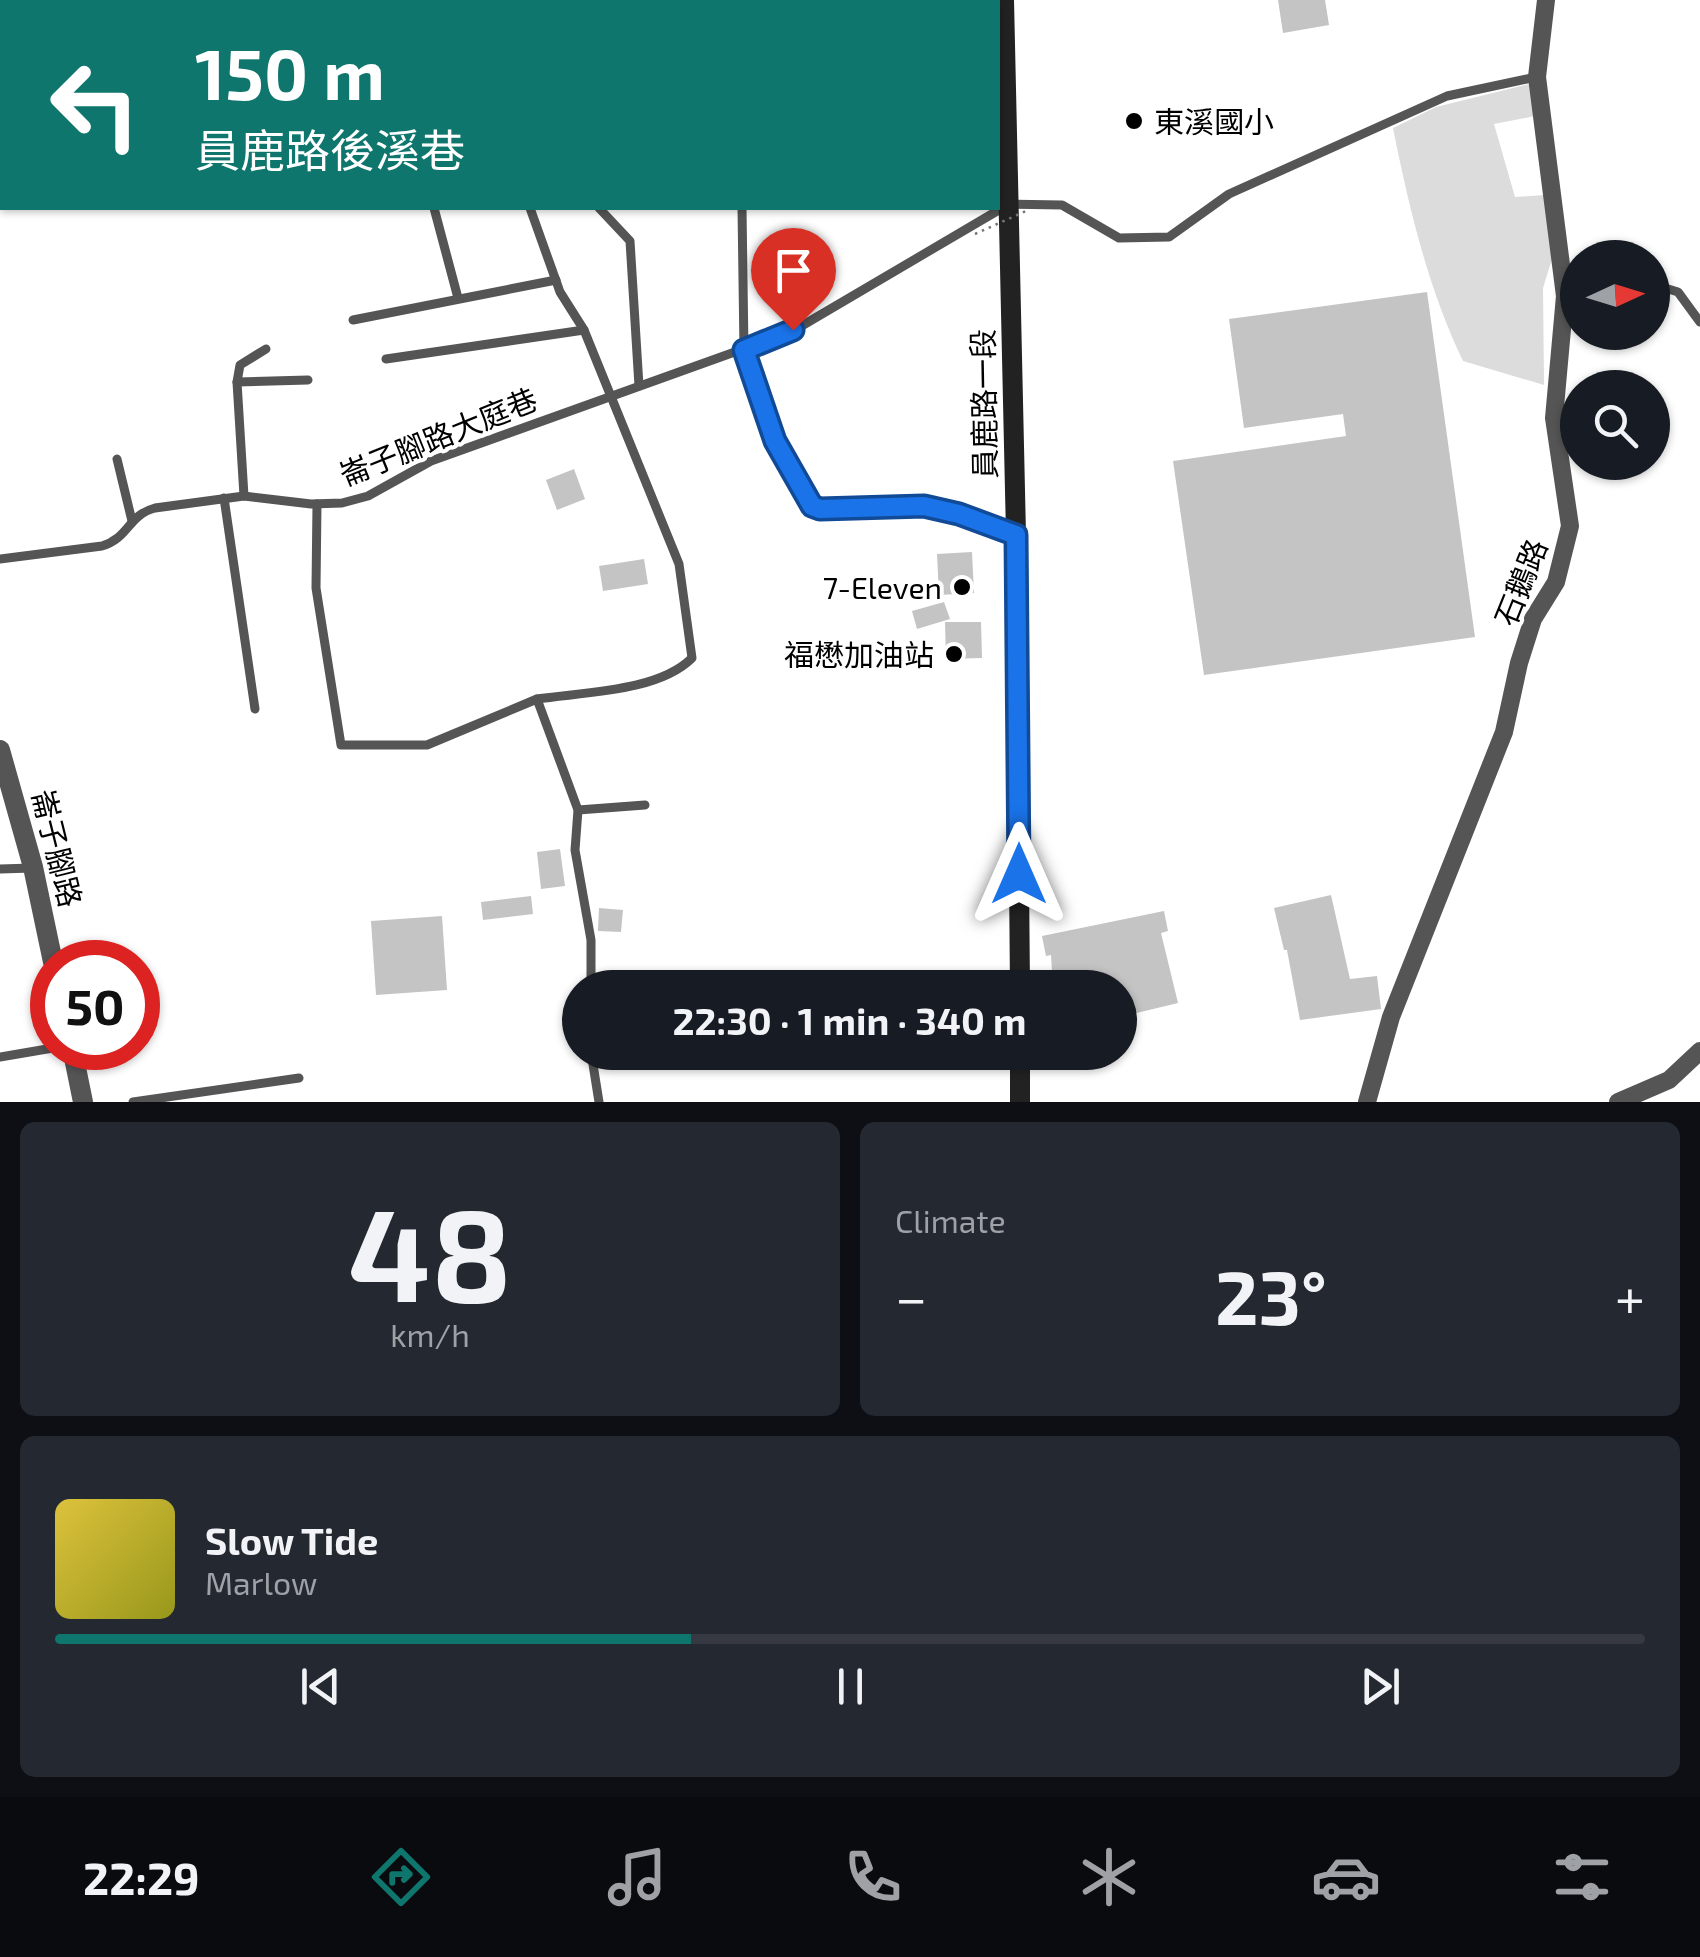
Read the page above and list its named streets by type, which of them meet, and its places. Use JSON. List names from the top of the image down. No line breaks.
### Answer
{"streets":{"main road":["員鹿路一段"],"street":["石鵝路","崙子腳路"],"lane":["崙子腳路大庭巷"]},"crossings":[["員鹿路一段","崙子腳路大庭巷"]],"places":["東溪國小","7-Eleven","福懋加油站"],"north":"right","page":{"turn":["150 m","員鹿路後溪巷"],"limit":"50","trip":"22:30 · 1 min · 340 m","tile":[["48","km/h"],"Climate"],"heat":["−","23°","+"],"song":["Slow Tide","Marlow"],"tabs":"22:29"}}
